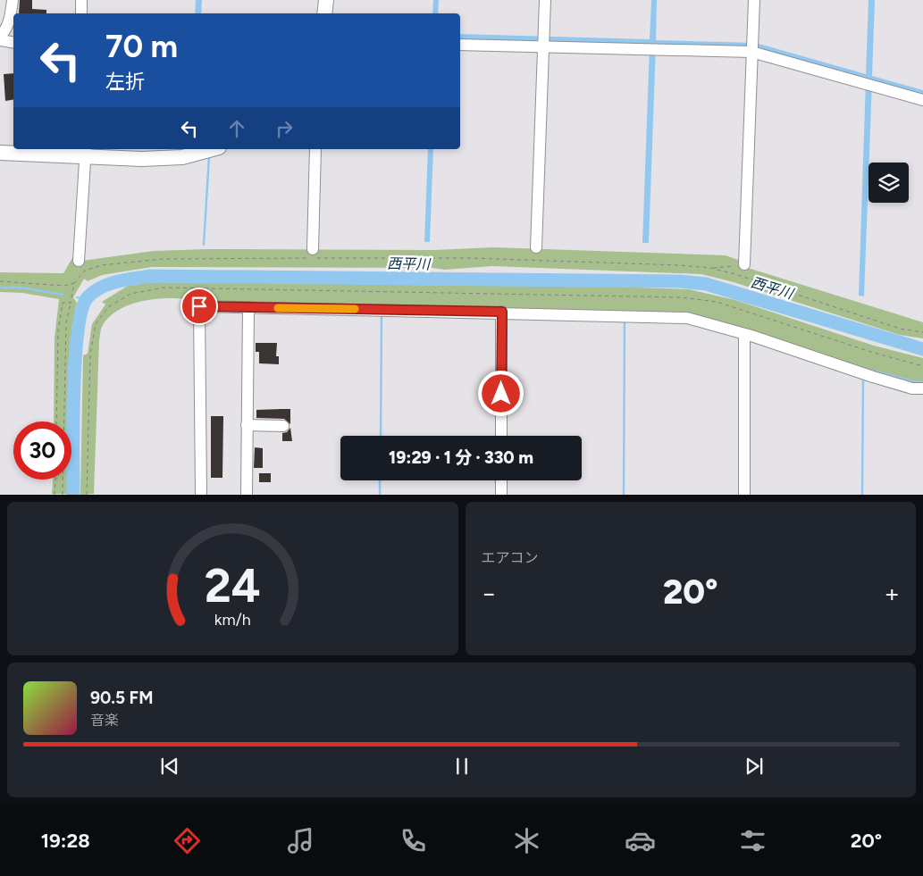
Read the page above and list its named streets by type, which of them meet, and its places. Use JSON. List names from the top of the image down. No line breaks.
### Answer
{"water":["西平川"],"page":{"turn":["70 m","左折"],"limit":"30","trip":"19:29 · 1 分 · 330 m","tile":"エアコン","heat":["−","20°","+"],"song":["90.5 FM","音楽"],"tabs":["19:28","20°"],"gauge":["24","km/h"]}}
